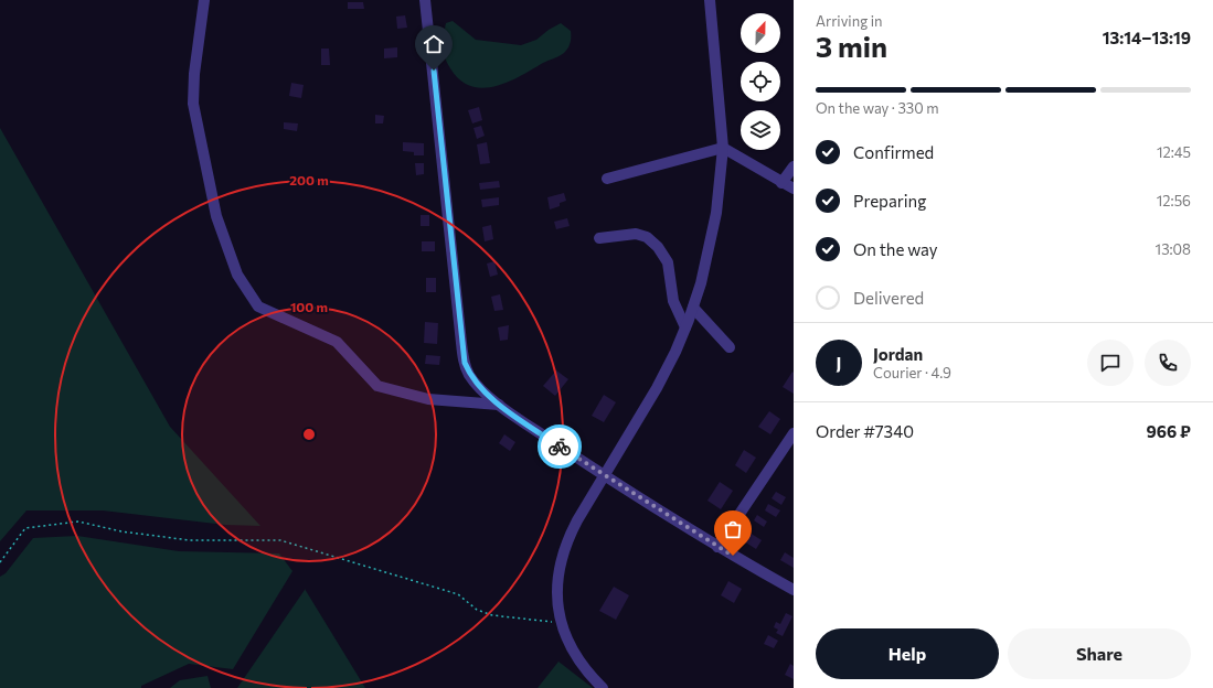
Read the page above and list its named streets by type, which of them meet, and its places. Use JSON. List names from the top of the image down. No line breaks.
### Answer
{"north":"top","page":{"heading":["3 min","Arriving in","13:14–13:19"],"panel":["Jordan","Courier · 4.9","Order #7340","966 ₽"],"bar":"On the way · 330 m","list":[["Confirmed","12:45"],["Preparing","12:56"],["On the way","13:08"],"Delivered"],"round":"J","buttons":["Help","Share"]},"rings":["200 m","100 m"]}
